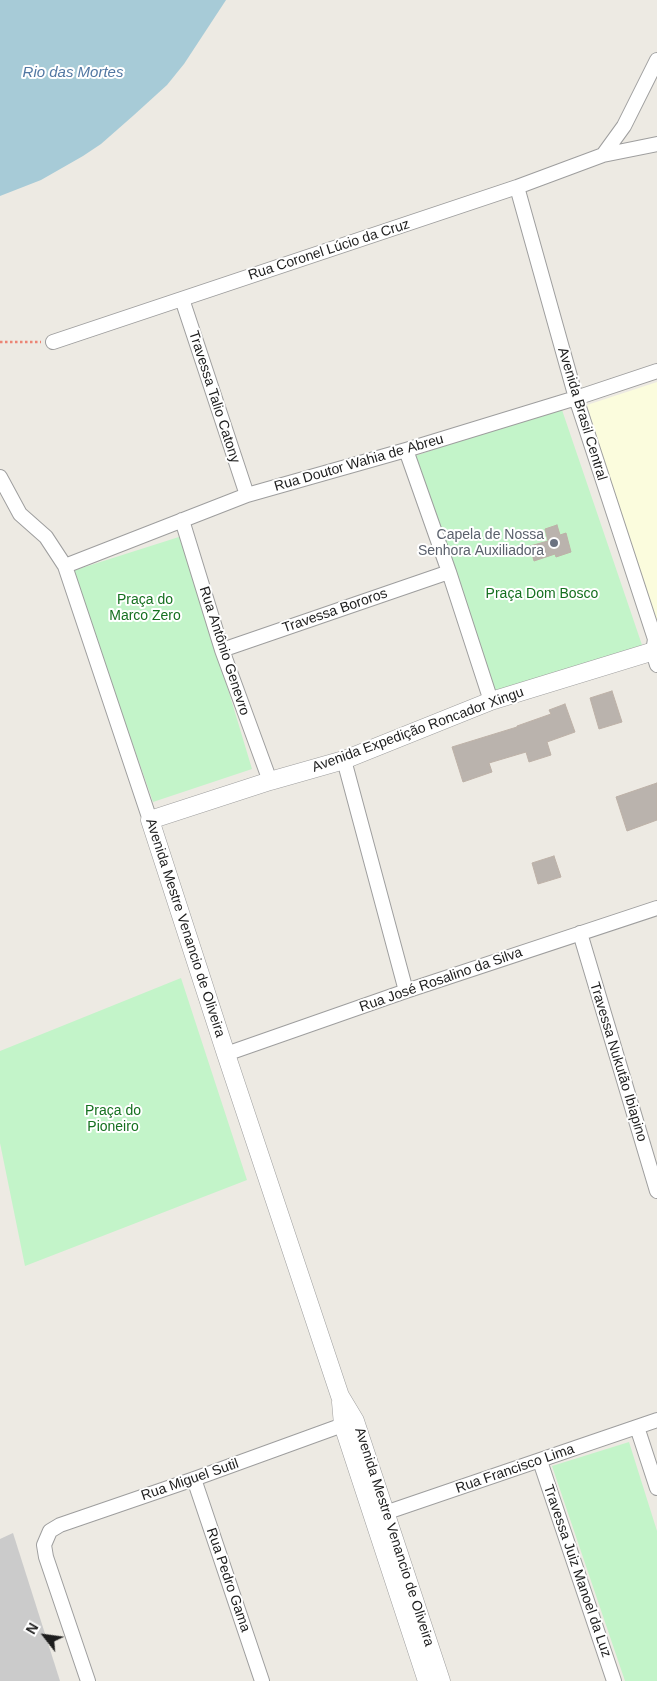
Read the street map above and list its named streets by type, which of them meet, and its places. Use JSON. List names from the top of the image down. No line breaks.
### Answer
{"streets":{"street":["Rua Coronel Lúcio da Cruz","Travessa Talio Catony","Avenida Brasil Central","Rua Doutor Wahia de Abreu","Travessa Bororos","Rua Antônio Genevro","Avenida Expedição Roncador Xingu","Avenida Mestre Venancio de Oliveira","Rua José Rosalino da Silva","Travessa Nukutão Ibiapino","Rua Francisco Lima","Rua Miguel Sutil","Travessa Juiz Manoel da Luz","Rua Pedro Gama"]},"crossings":[["Rua Coronel Lúcio da Cruz","Travessa Talio Catony"],["Rua Coronel Lúcio da Cruz","Avenida Brasil Central"],["Travessa Talio Catony","Rua Doutor Wahia de Abreu"],["Avenida Brasil Central","Rua Doutor Wahia de Abreu"],["Avenida Brasil Central","Avenida Expedição Roncador Xingu"],["Rua Doutor Wahia de Abreu","Rua Antônio Genevro"],["Rua Doutor Wahia de Abreu","Avenida Mestre Venancio de Oliveira"],["Travessa Bororos","Rua Antônio Genevro"],["Rua Antônio Genevro","Avenida Expedição Roncador Xingu"],["Avenida Expedição Roncador Xingu","Avenida Mestre Venancio de Oliveira"],["Avenida Mestre Venancio de Oliveira","Rua José Rosalino da Silva"],["Avenida Mestre Venancio de Oliveira","Rua Francisco Lima"],["Avenida Mestre Venancio de Oliveira","Rua Miguel Sutil"],["Rua José Rosalino da Silva","Travessa Nukutão Ibiapino"],["Rua Francisco Lima","Travessa Juiz Manoel da Luz"],["Rua Miguel Sutil","Rua Pedro Gama"]],"water":["Rio das Mortes"],"parks":["Praça Dom Bosco","Praça do Marco Zero","Praça do Pioneiro"],"places":["Capela de Nossa Senhora Auxiliadora"],"north":"top left"}
